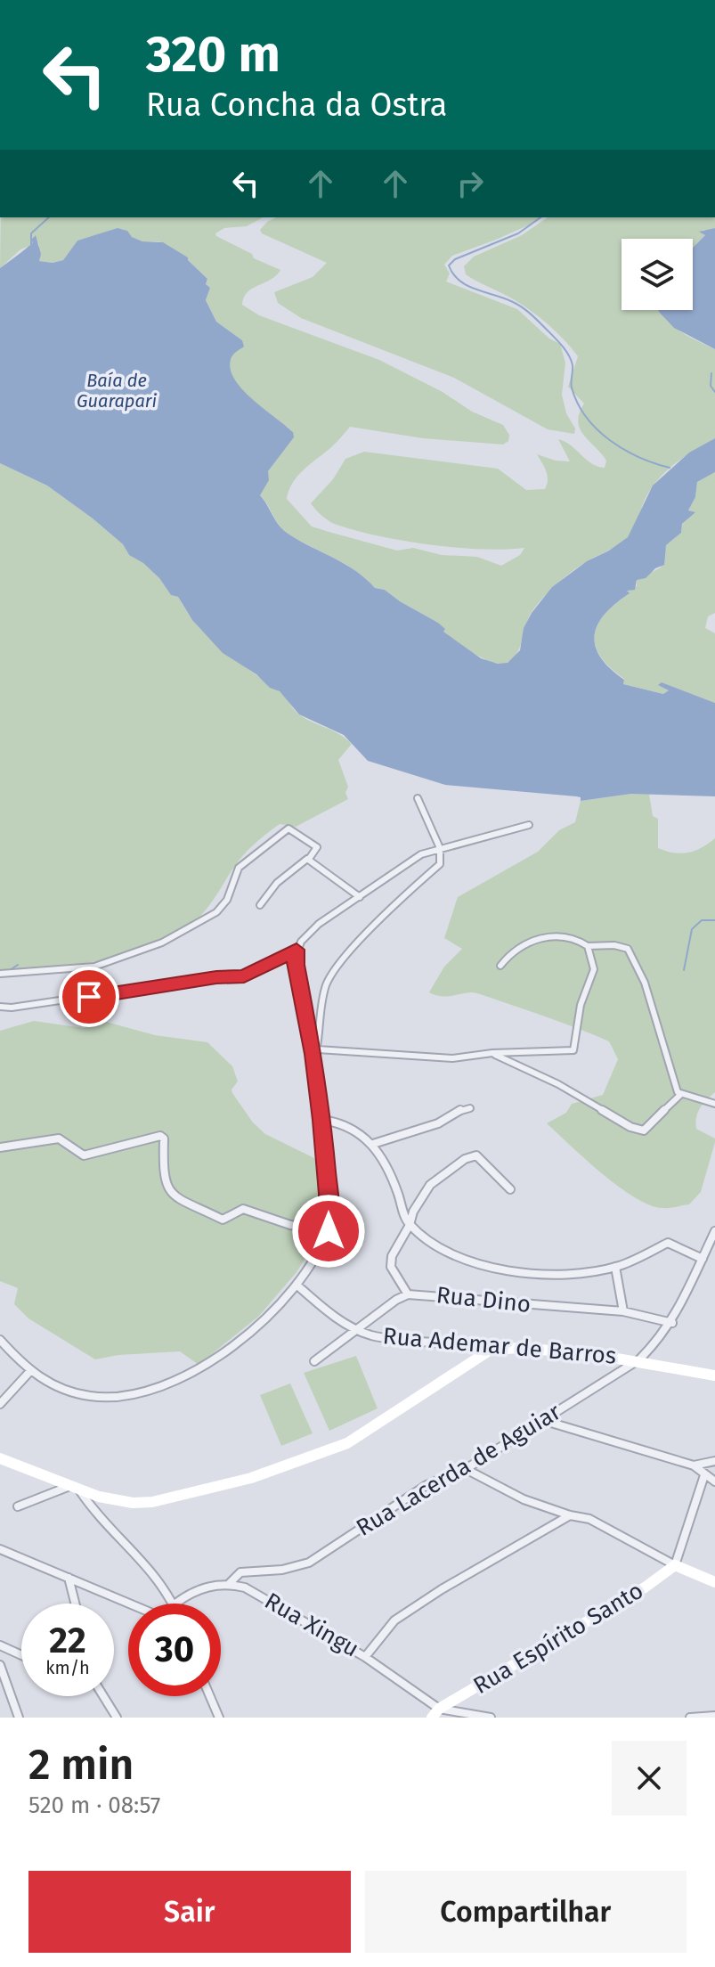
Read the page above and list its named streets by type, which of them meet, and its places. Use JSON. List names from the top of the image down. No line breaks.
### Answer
{"streets":{"street":["Rua Dino","Rua Ademar de Barros","Rua Lacerda de Aguiar","Rua Xingu","Rua Espírito Santo"]},"crossings":[["Rua Dino","Rua Ademar de Barros"],["Rua Dino","Rua Lacerda de Aguiar"],["Rua Ademar de Barros","Rua Lacerda de Aguiar"],["Rua Lacerda de Aguiar","Rua Xingu"],["Rua Xingu","Rua Espírito Santo"]],"water":["Baía de Guarapari"],"page":{"turn":["320 m","Rua Concha da Ostra"],"speed":"22 km/h","limit":"30","heading":["2 min","520 m · 08:57"],"buttons":["Sair","Compartilhar"]}}
